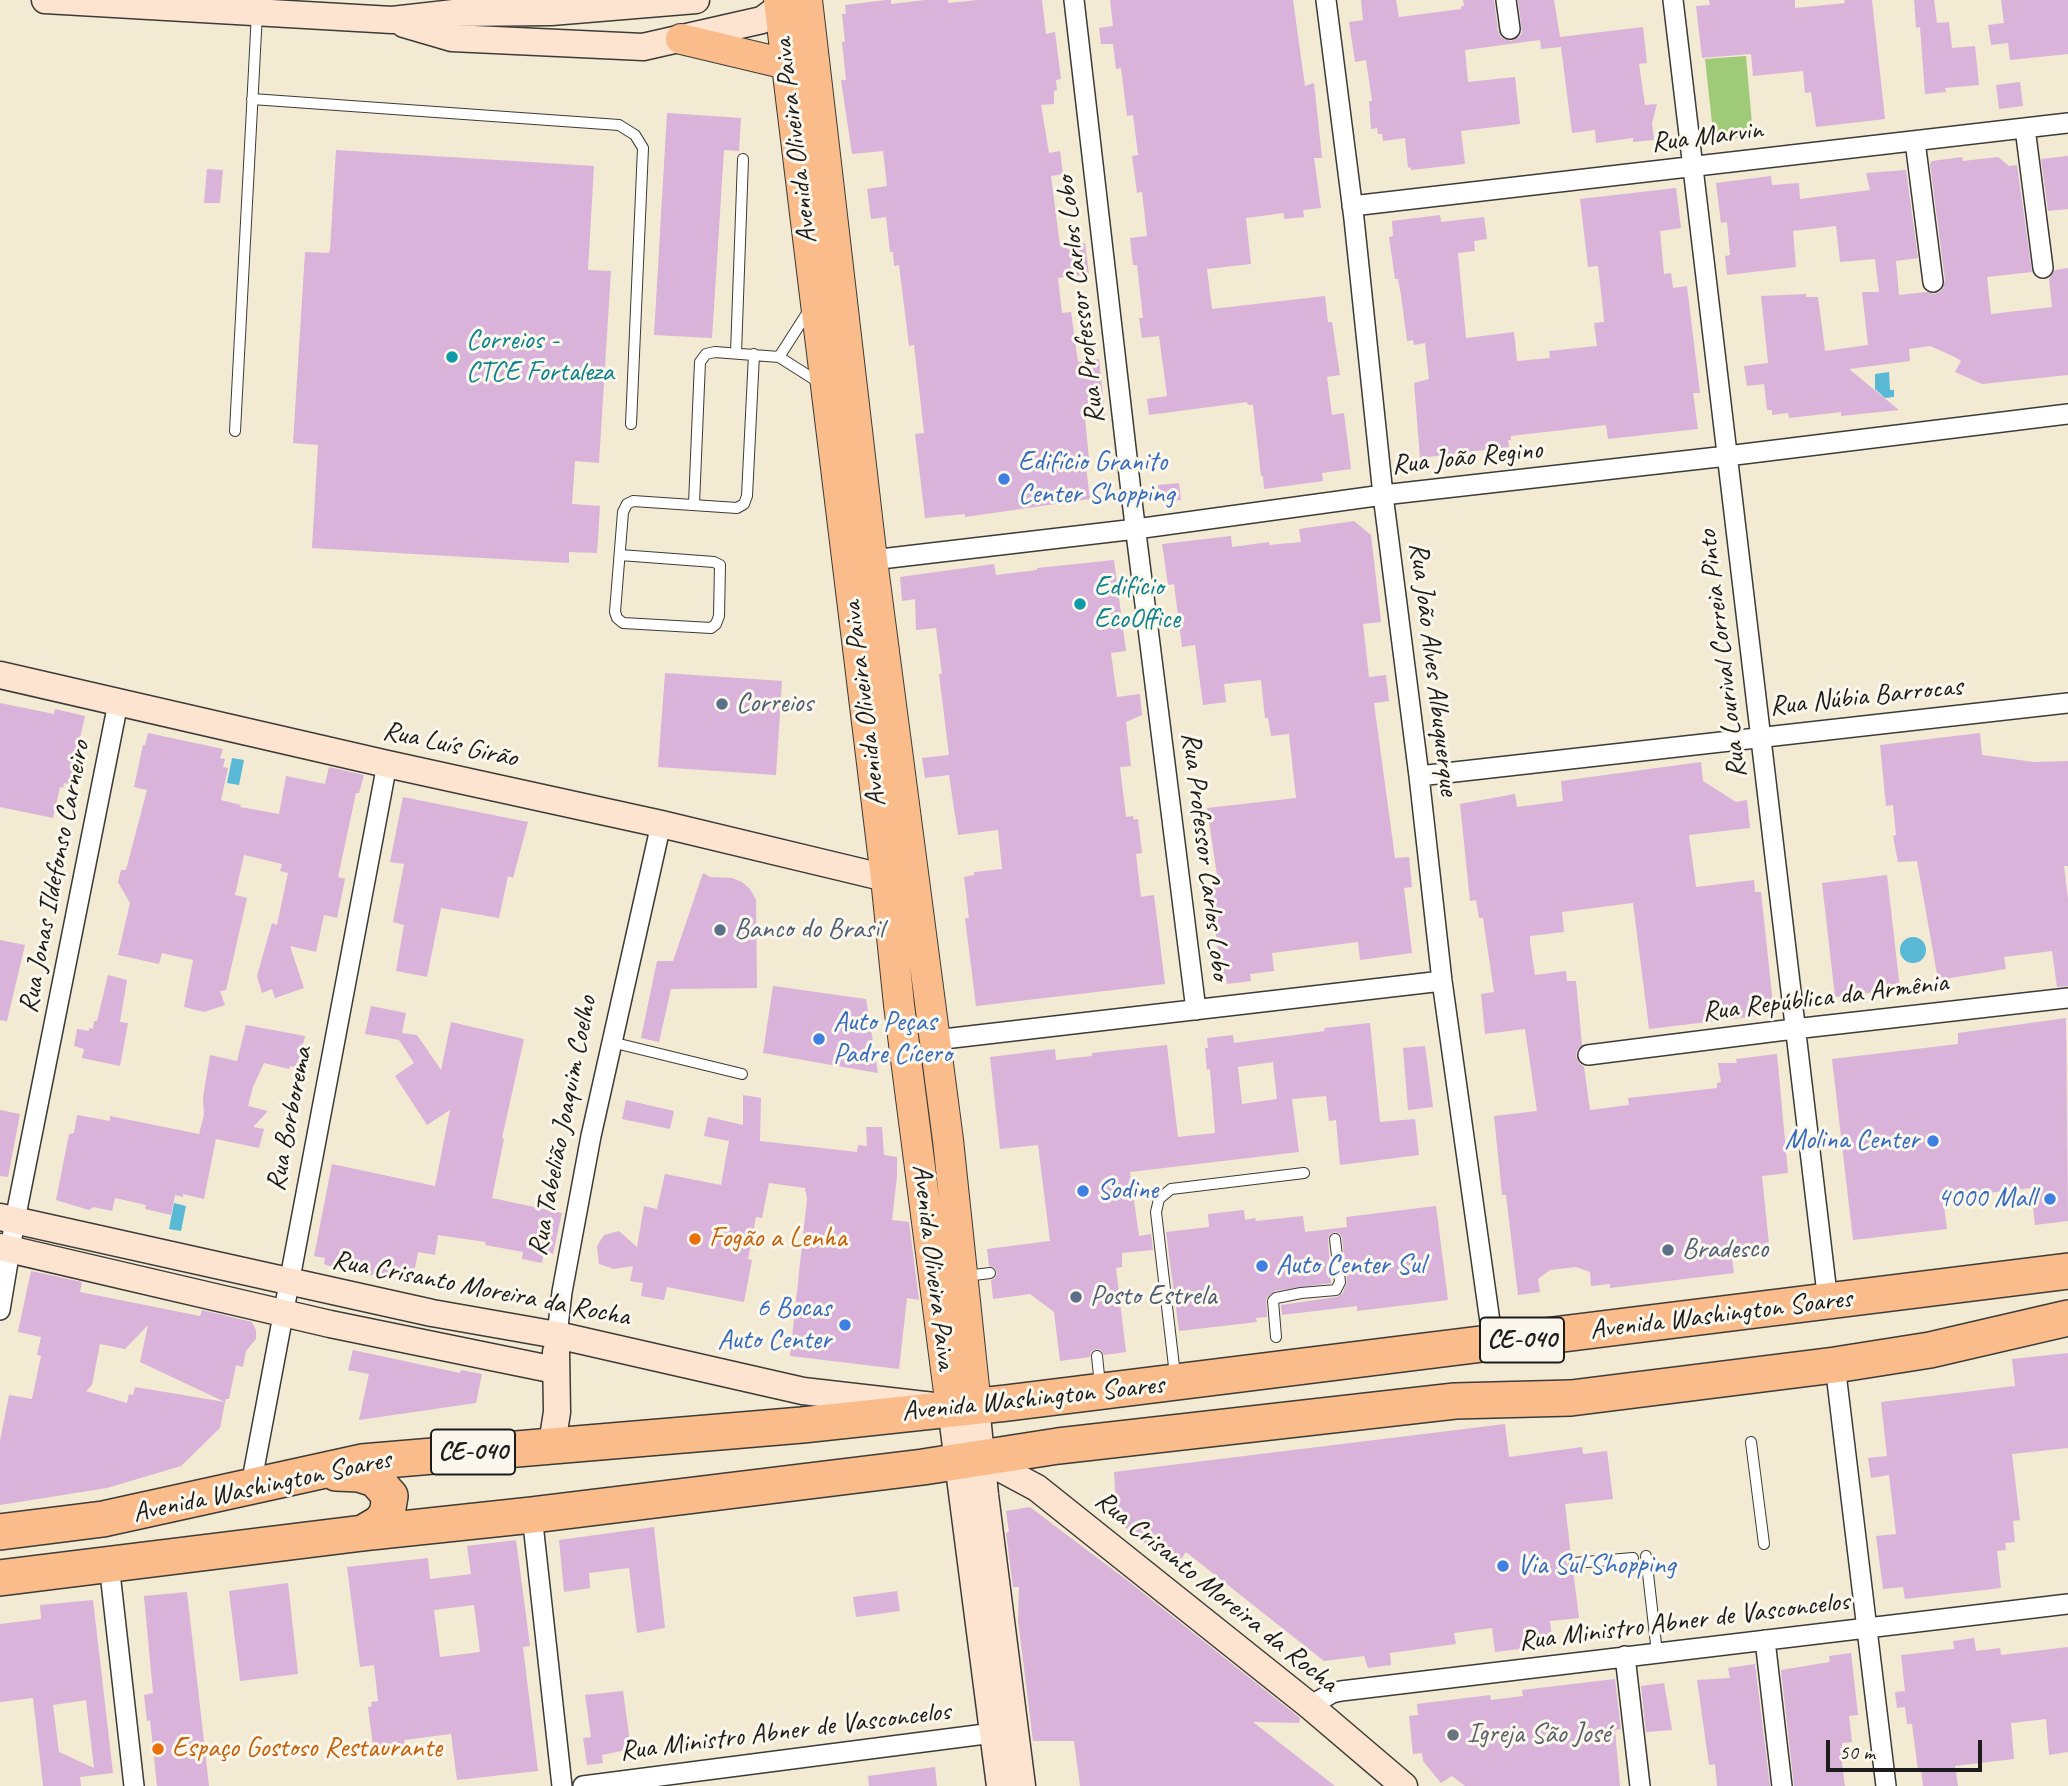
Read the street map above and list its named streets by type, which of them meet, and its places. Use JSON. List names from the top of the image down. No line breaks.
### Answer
{"streets":{"highway":["Avenida Washington Soares","CE-040"],"main road":["Avenida Oliveira Paiva"],"street":["Rua Marvin","Rua Professor Carlos Lobo","Rua João Regino","Rua Lourival Correia Pìnto","Rua João Alves Albuquerque","Rua Núbia Barrocas","Rua Luís Girão","Rua Jonas Ildefonso Carneiro","Rua República da Armênia","Rua Borborema","Rua Tabelião Joaquim Coelho","Rua Crisanto Moreira da Rocha","Rua Ministro Abner de Vasconcelos"]},"crossings":[["Rua Marvin","Rua Lourival Correia Pìnto"],["Rua Marvin","Rua João Alves Albuquerque"],["Avenida Oliveira Paiva","Rua João Regino"],["Avenida Oliveira Paiva","Rua Luís Girão"],["Avenida Oliveira Paiva","Rua Crisanto Moreira da Rocha"],["Avenida Oliveira Paiva","Avenida Washington Soares"],["Rua Professor Carlos Lobo","Rua João Regino"],["Rua João Regino","Rua Lourival Correia Pìnto"],["Rua João Regino","Rua João Alves Albuquerque"],["Rua Lourival Correia Pìnto","Rua Núbia Barrocas"],["Rua Lourival Correia Pìnto","Rua República da Armênia"],["Rua Lourival Correia Pìnto","Avenida Washington Soares"],["Rua João Alves Albuquerque","Rua Núbia Barrocas"],["Rua João Alves Albuquerque","Avenida Washington Soares"],["Rua Luís Girão","Rua Jonas Ildefonso Carneiro"],["Rua Luís Girão","Rua Borborema"],["Rua Luís Girão","Rua Tabelião Joaquim Coelho"],["Rua Jonas Ildefonso Carneiro","Rua Crisanto Moreira da Rocha"],["Rua Borborema","Rua Crisanto Moreira da Rocha"],["Rua Borborema","Avenida Washington Soares"],["Rua Tabelião Joaquim Coelho","Rua Crisanto Moreira da Rocha"],["Rua Tabelião Joaquim Coelho","Avenida Washington Soares"],["Rua Crisanto Moreira da Rocha","Avenida Washington Soares"],["Rua Crisanto Moreira da Rocha","Rua Ministro Abner de Vasconcelos"]],"places":["Correios - CTCE Fortaleza","Edifício Granito Center Shopping","Edifício EcoOffice","Correios","Banco do Brasil","Auto Peças Padre Cícero","Molina Center","Sodine","4000 Mall","Fogão a Lenha","Bradesco","Auto Center Sul","Posto Estrela","6 Bocas Auto Center","Via Sul Shopping","Igreja São José","Espaço Gostoso Restaurante"],"scale_bar":"50 m"}
